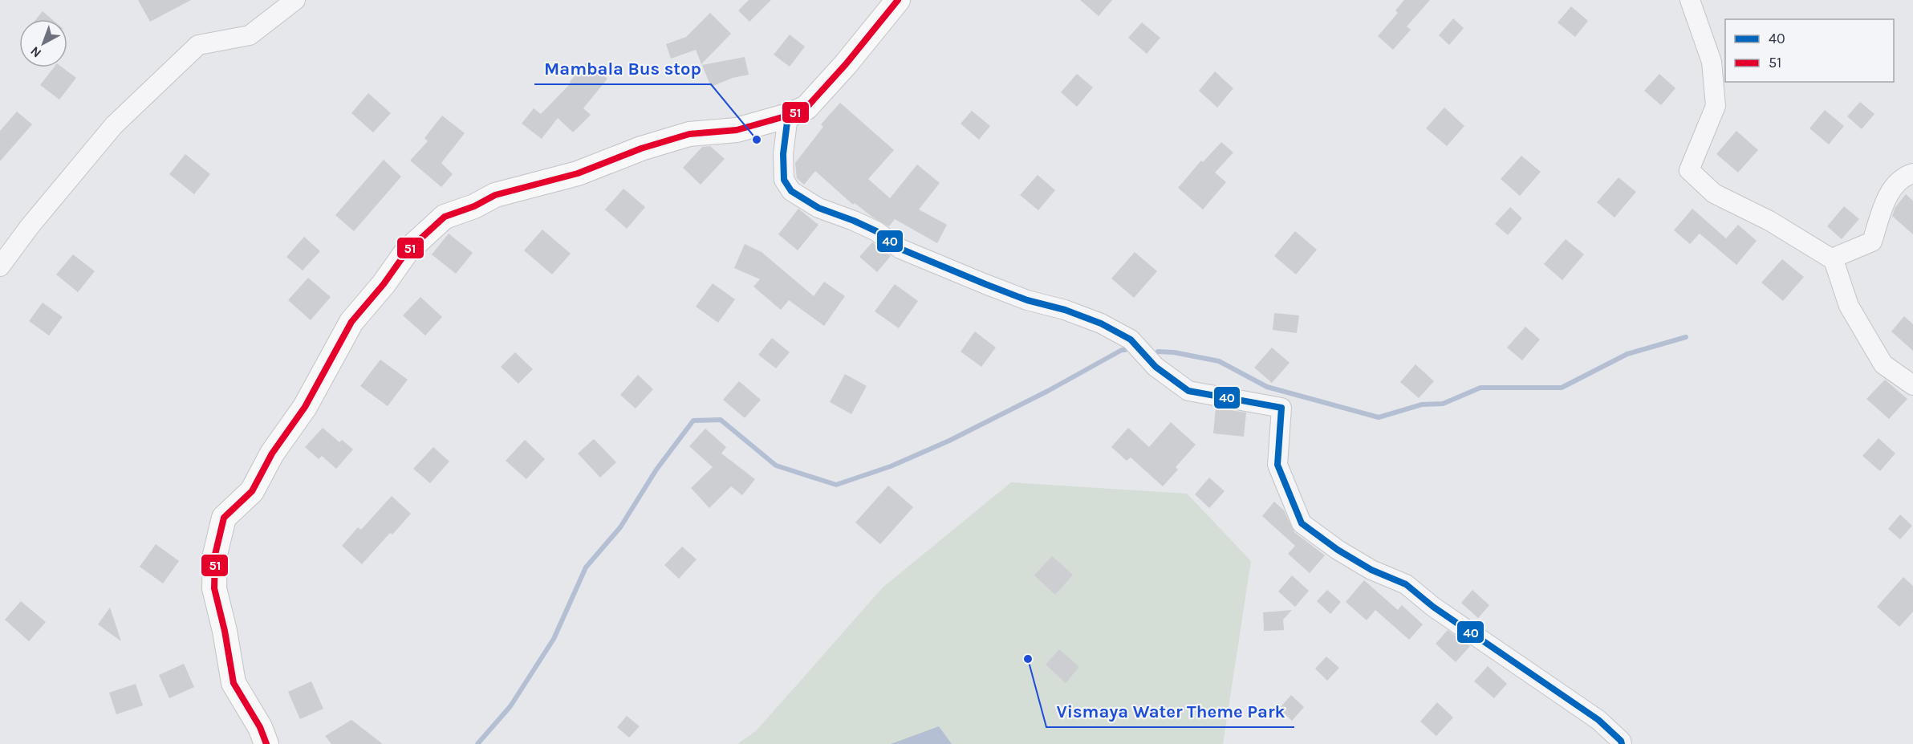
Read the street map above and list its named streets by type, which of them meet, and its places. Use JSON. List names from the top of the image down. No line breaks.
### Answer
{"places":["Mambala Bus stop","Vismaya Water Theme Park"],"lines":["transit line 51","transit line 40"],"legend":["40","51"],"north":"bottom left"}
